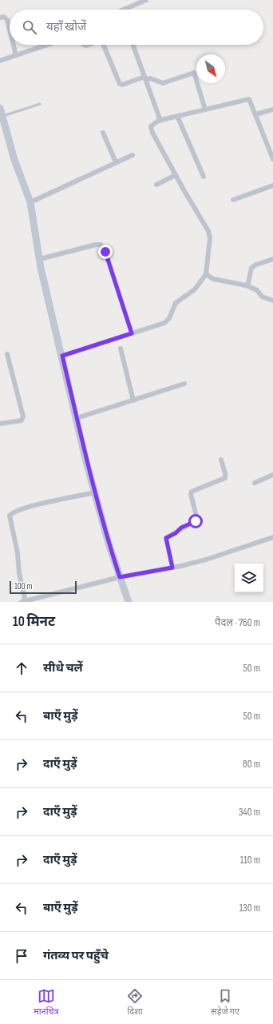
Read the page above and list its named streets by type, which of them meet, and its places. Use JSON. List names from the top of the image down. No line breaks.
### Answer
{"scale_bar":"100 m","north":"bottom right","page":{"search":"यहाँ खोजें","scale":"100 m","heading":["10 मिनट","पैदल · 760 m"],"list":[["सीधे चलें","50 m"],["बाएँ मुड़ें","50 m"],["दाएँ मुड़ें","80 m"],["दाएँ मुड़ें","340 m"],["दाएँ मुड़ें","110 m"],["बाएँ मुड़ें","130 m"],"गंतव्य पर पहुँचे"],"nav":["मानचित्र","दिशा","सहेजे गए"]}}
